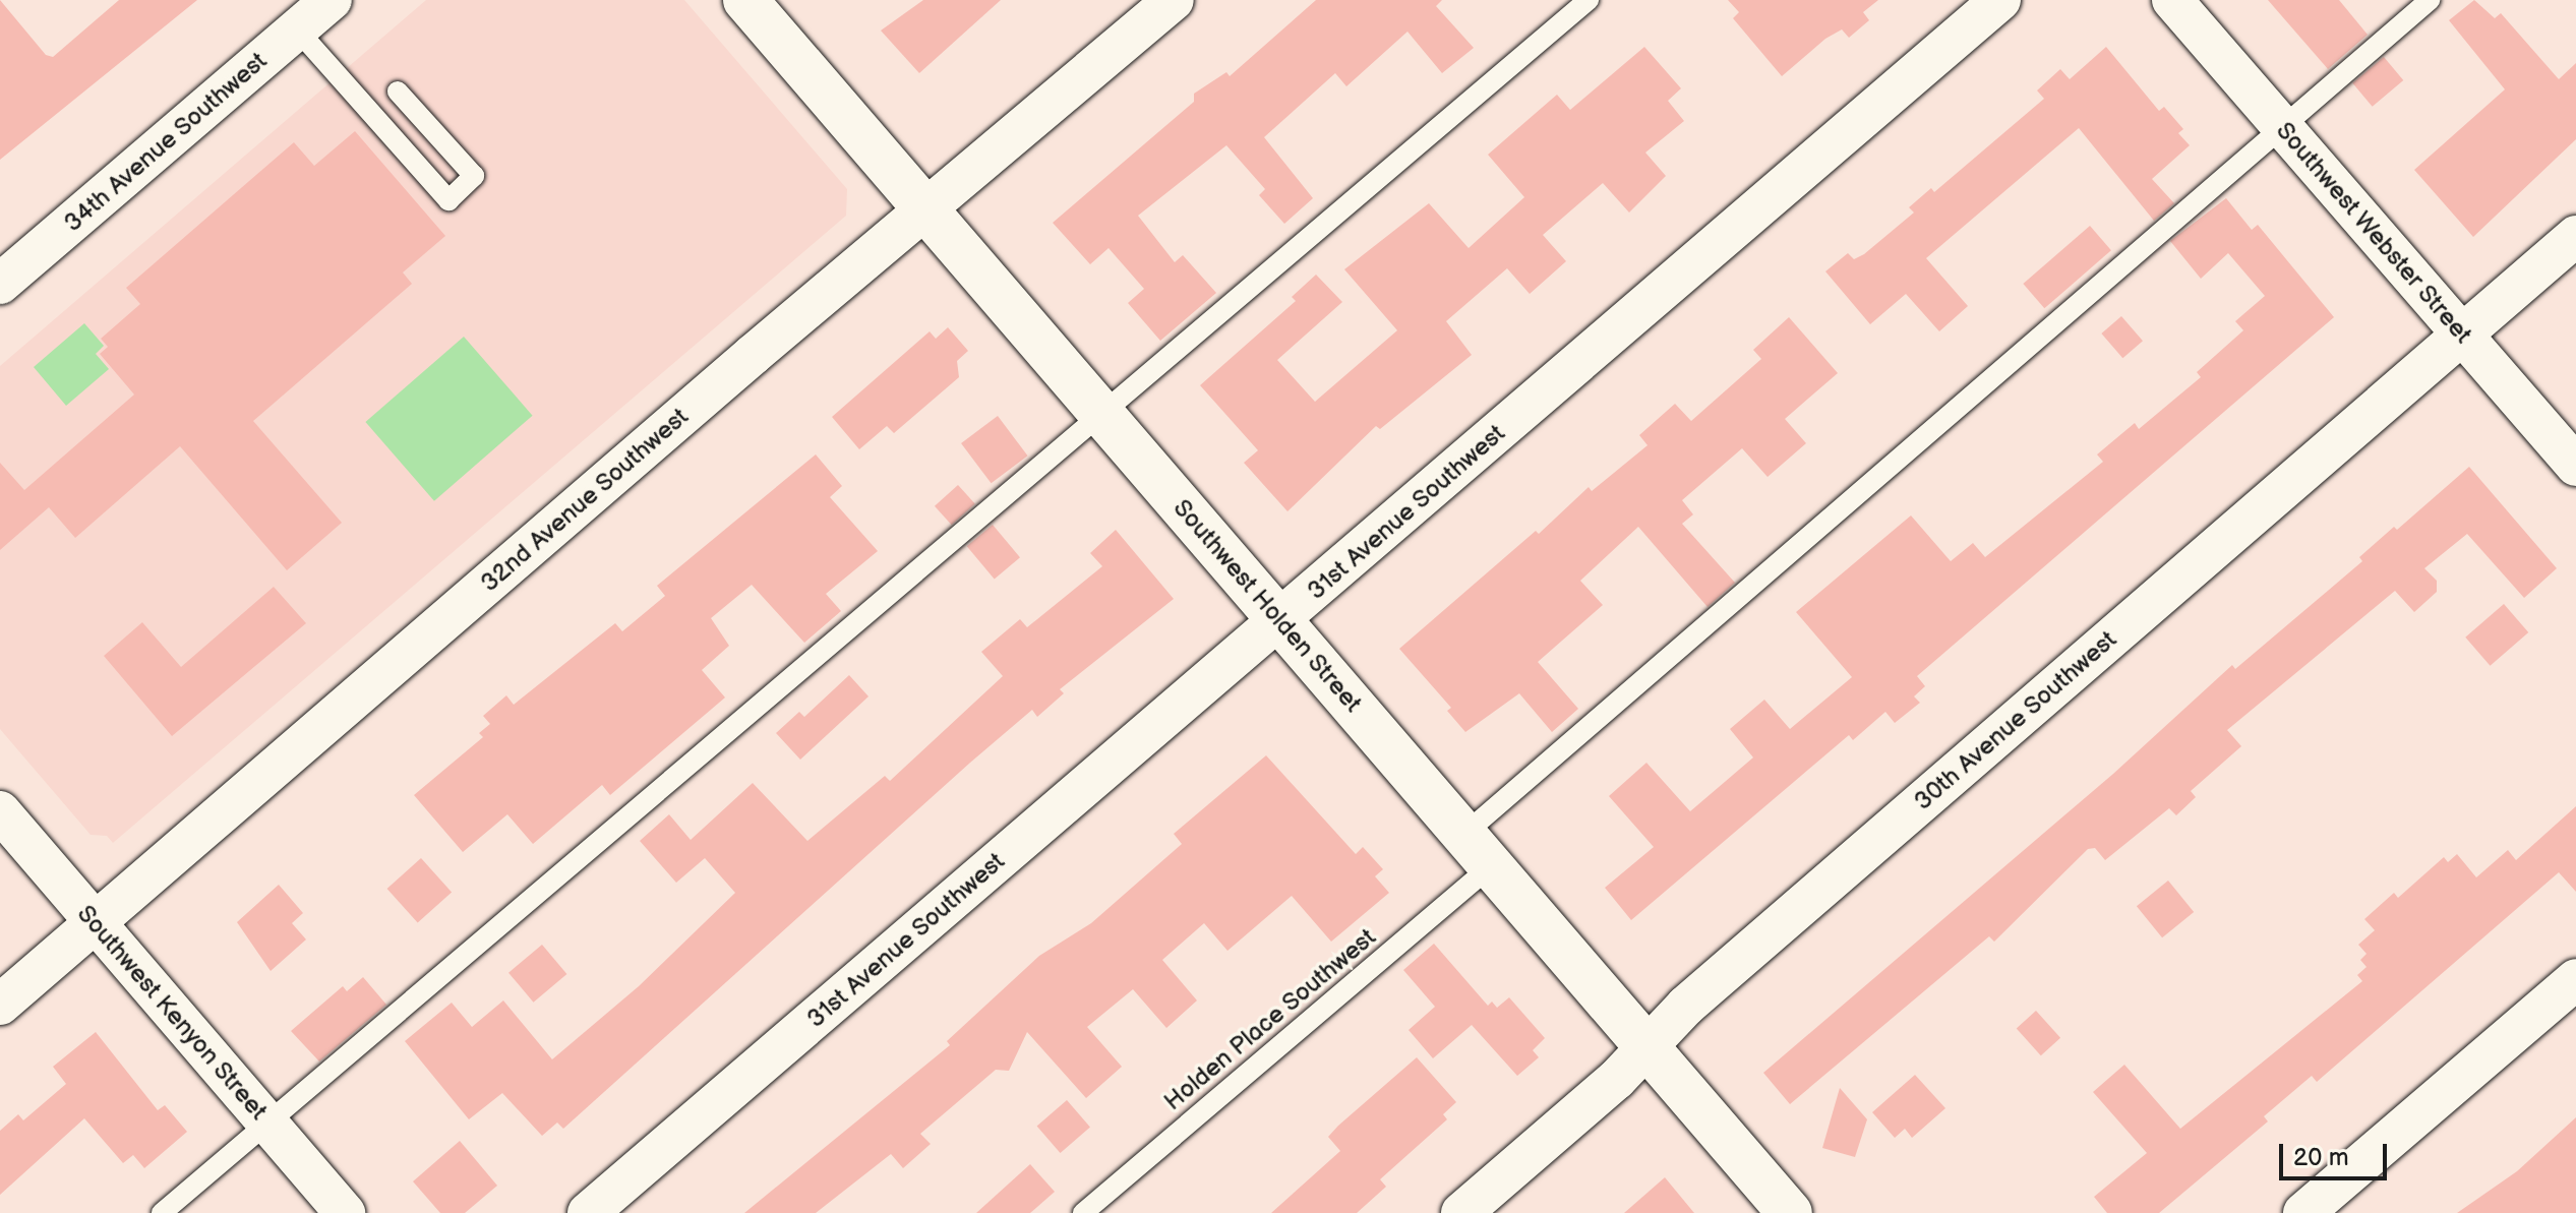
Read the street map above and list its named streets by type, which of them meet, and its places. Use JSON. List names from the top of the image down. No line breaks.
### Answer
{"streets":{"street":["34th Avenue Southwest","Southwest Webster Street","32nd Avenue Southwest","31st Avenue Southwest","Southwest Holden Street","30th Avenue Southwest","Southwest Kenyon Street"],"lane":["Holden Place Southwest"]},"crossings":[["Southwest Webster Street","30th Avenue Southwest"],["Southwest Webster Street","Holden Place Southwest"],["32nd Avenue Southwest","Southwest Holden Street"],["32nd Avenue Southwest","Southwest Kenyon Street"],["31st Avenue Southwest","Southwest Holden Street"],["Southwest Holden Street","30th Avenue Southwest"],["Southwest Holden Street","Holden Place Southwest"]],"scale_bar":"20 m"}
